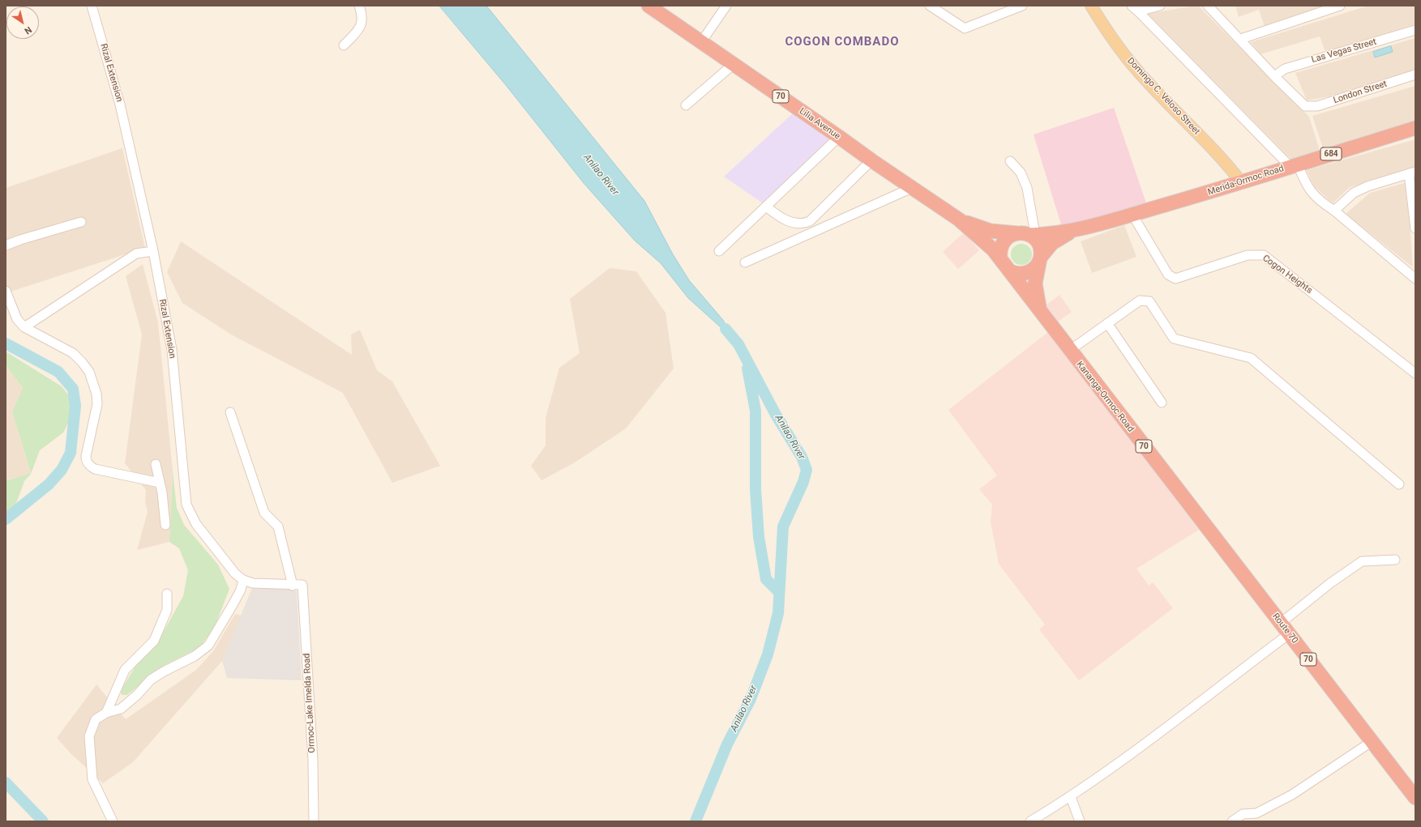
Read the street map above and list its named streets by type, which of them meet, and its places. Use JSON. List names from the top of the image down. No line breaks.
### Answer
{"streets":{"highway":["70","Lilia Avenue","684","Merida-Ormoc Road","Kananga-Ormoc Road","Route 70"],"main road":["Domingo C. Veloso Street"],"street":["Las Vegas Street","Rizal Extension","London Street","Cogon Heights","Ormoc-Lake Imelda Road"]},"crossings":[["Las Vegas Street","London Street"],["70","Lilia Avenue"],["70","Merida-Ormoc Road"],["70","Kananga-Ormoc Road"],["Domingo C. Veloso Street","Merida-Ormoc Road"],["Merida-Ormoc Road","Cogon Heights"],["Merida-Ormoc Road","Kananga-Ormoc Road"],["Kananga-Ormoc Road","Route 70"]],"districts":["COGON COMBADO"],"water":["Anilao River"],"north":"bottom right"}
